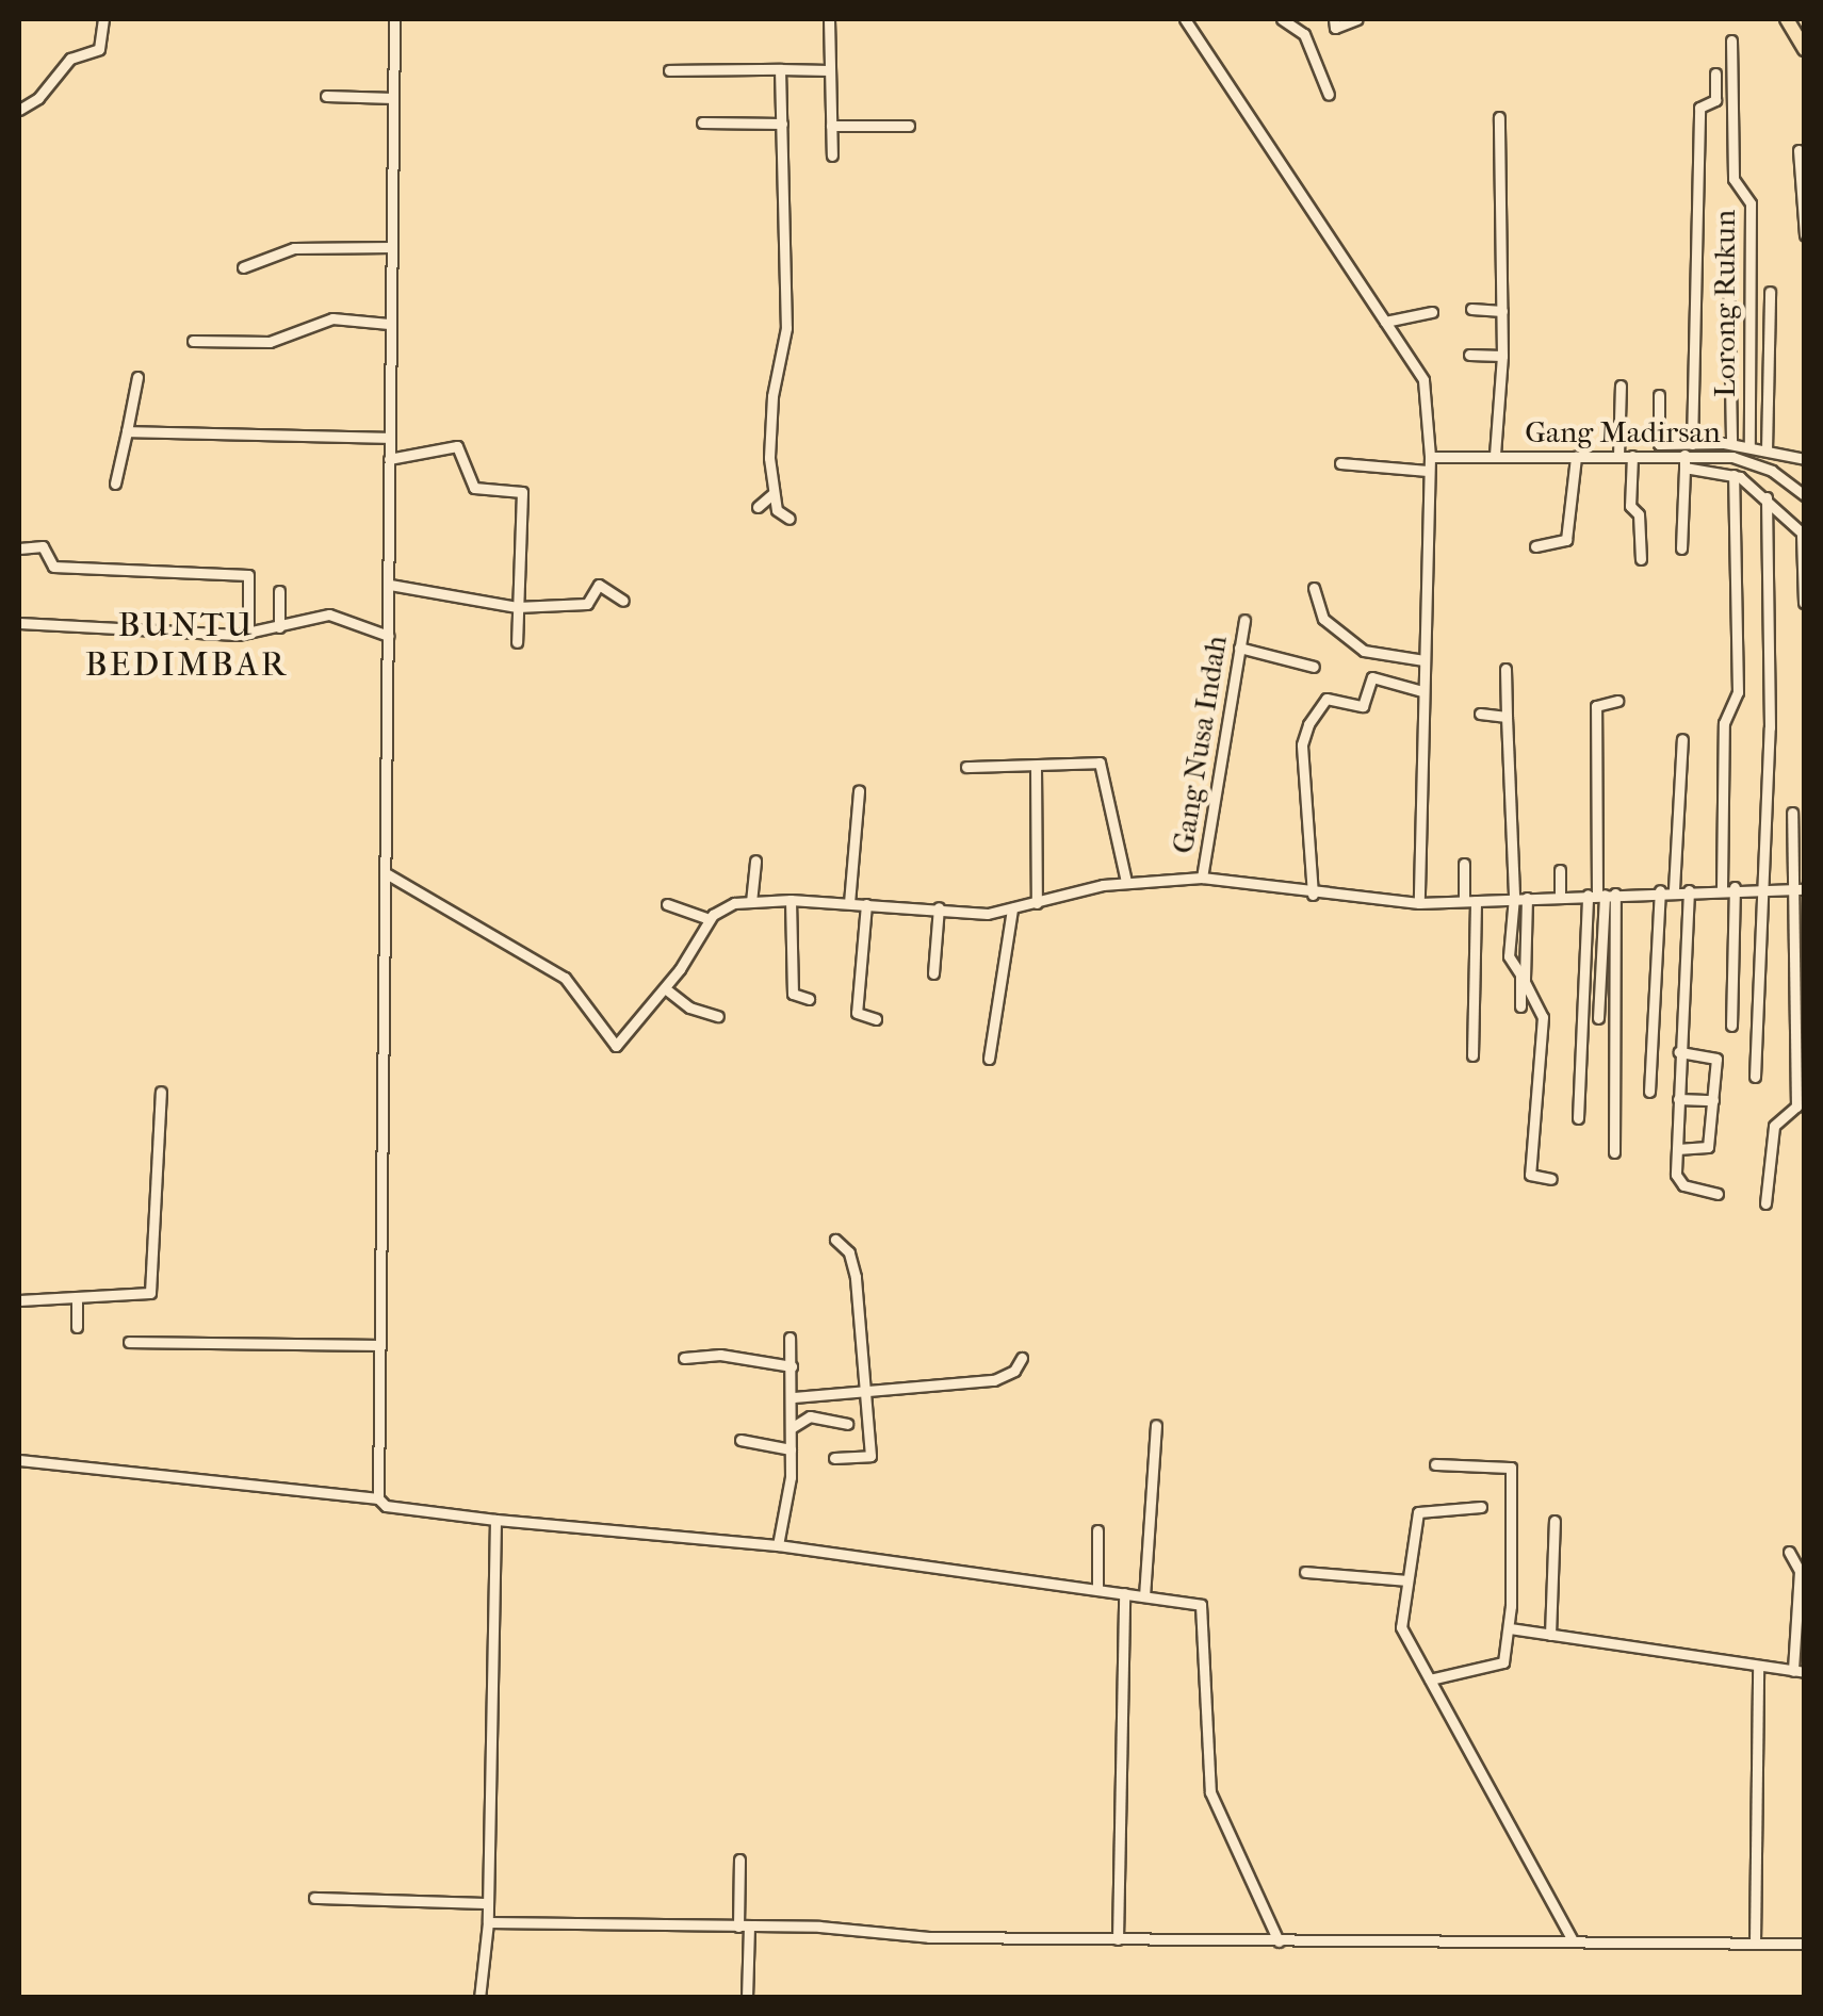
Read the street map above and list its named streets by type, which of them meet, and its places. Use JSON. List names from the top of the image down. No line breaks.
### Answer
{"streets":{"street":["Lorong Rukun","Gang Madirsan","Gang Nusa Indah"]},"districts":["BUNTU BEDIMBAR"]}
